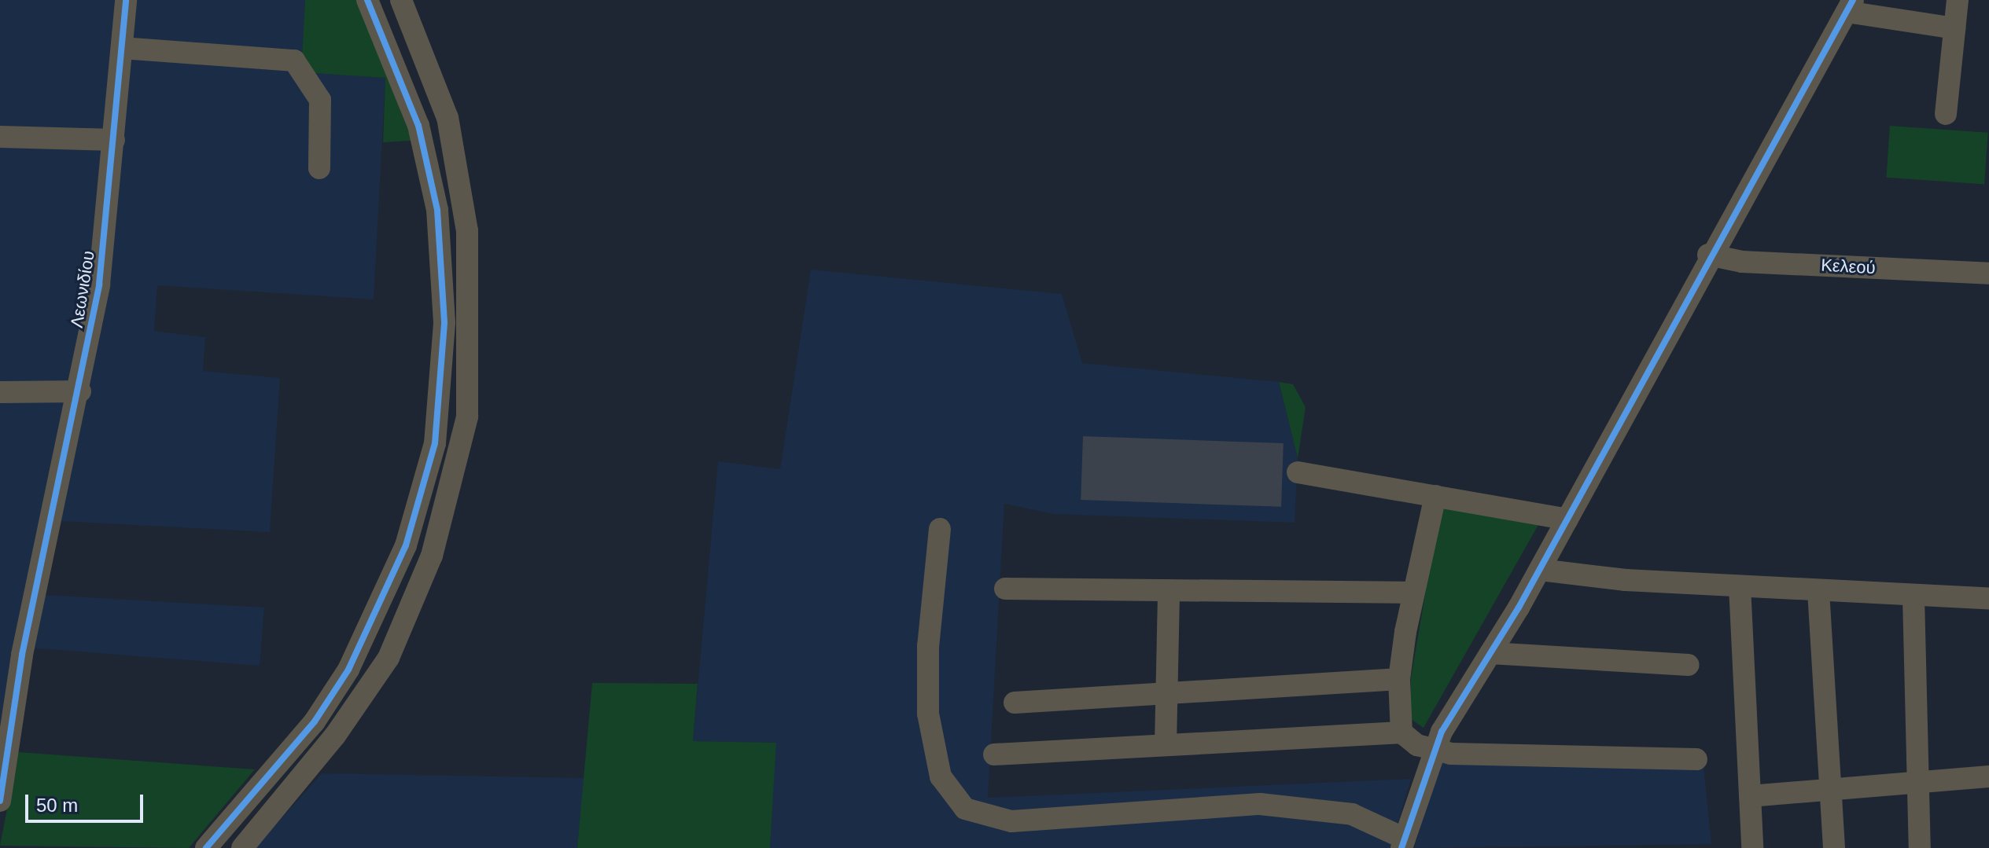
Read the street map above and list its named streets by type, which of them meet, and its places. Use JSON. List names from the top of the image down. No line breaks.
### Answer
{"streets":{"street":["Κελεού","Λεωνιδίου"]},"scale_bar":"50 m"}
